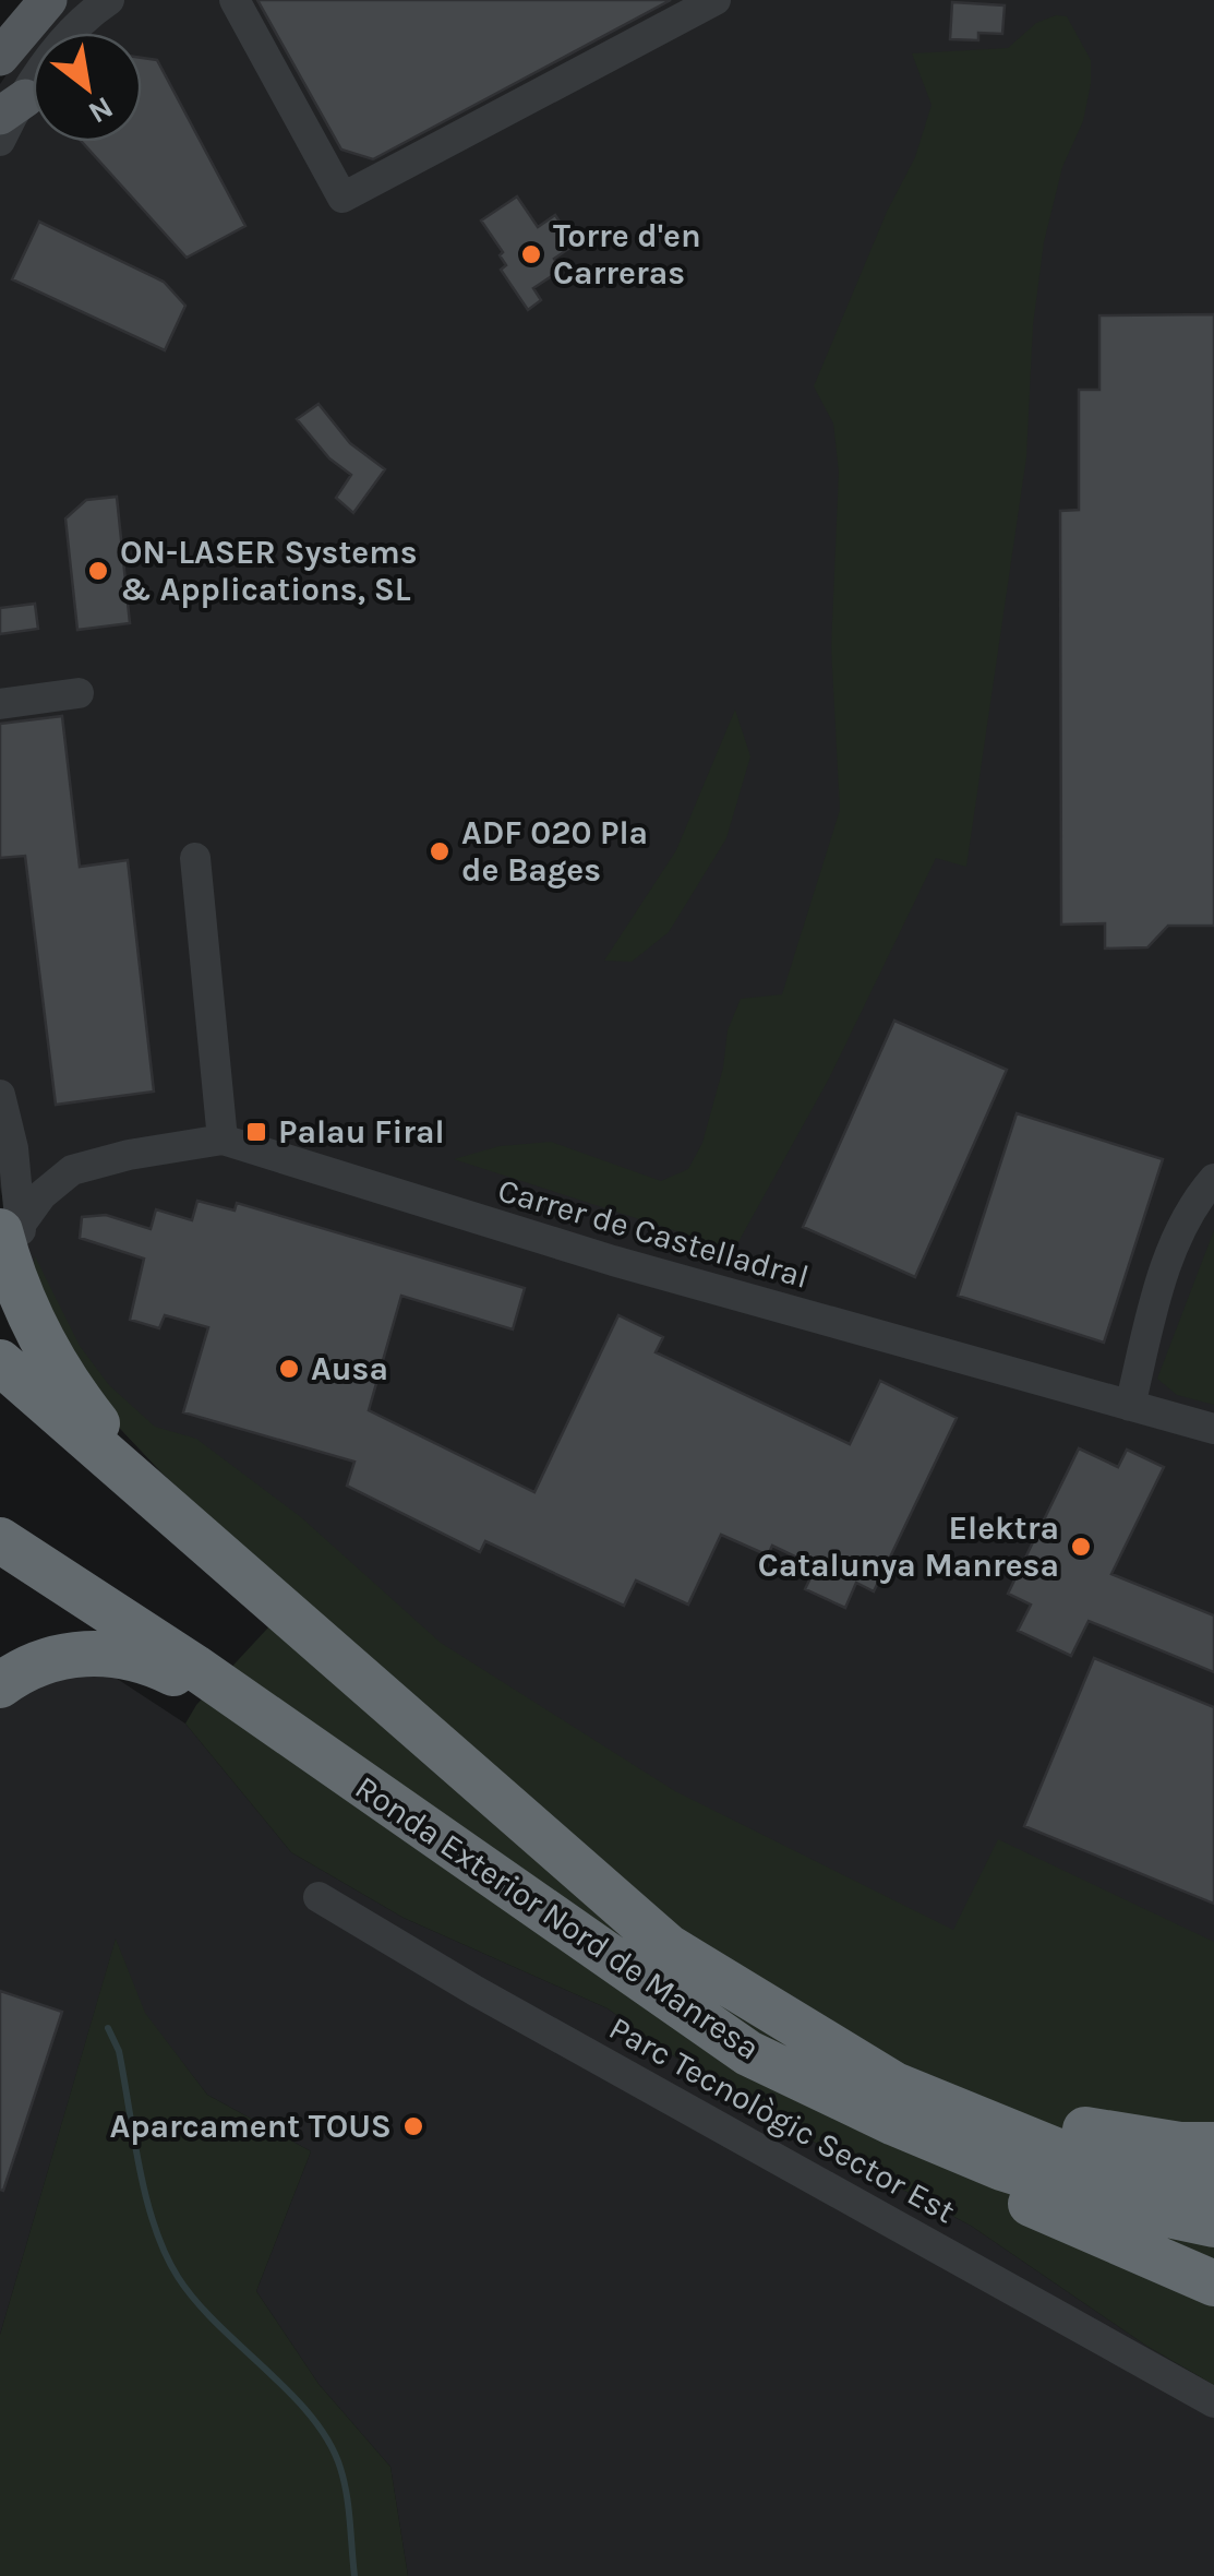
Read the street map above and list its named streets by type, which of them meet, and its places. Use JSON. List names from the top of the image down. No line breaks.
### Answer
{"streets":{"highway":["Ronda Exterior Nord de Manresa"],"street":["Carrer de Castelladral","Parc Tecnològic Sector Est"]},"places":{"other":["Torre d'en Carreras","ON-LASER Systems & Applications, SL","ADF 020 Pla de Bages","Ausa","Elektra Catalunya Manresa","Aparcament TOUS"],"transit":["Palau Firal"]},"north":"bottom right"}
